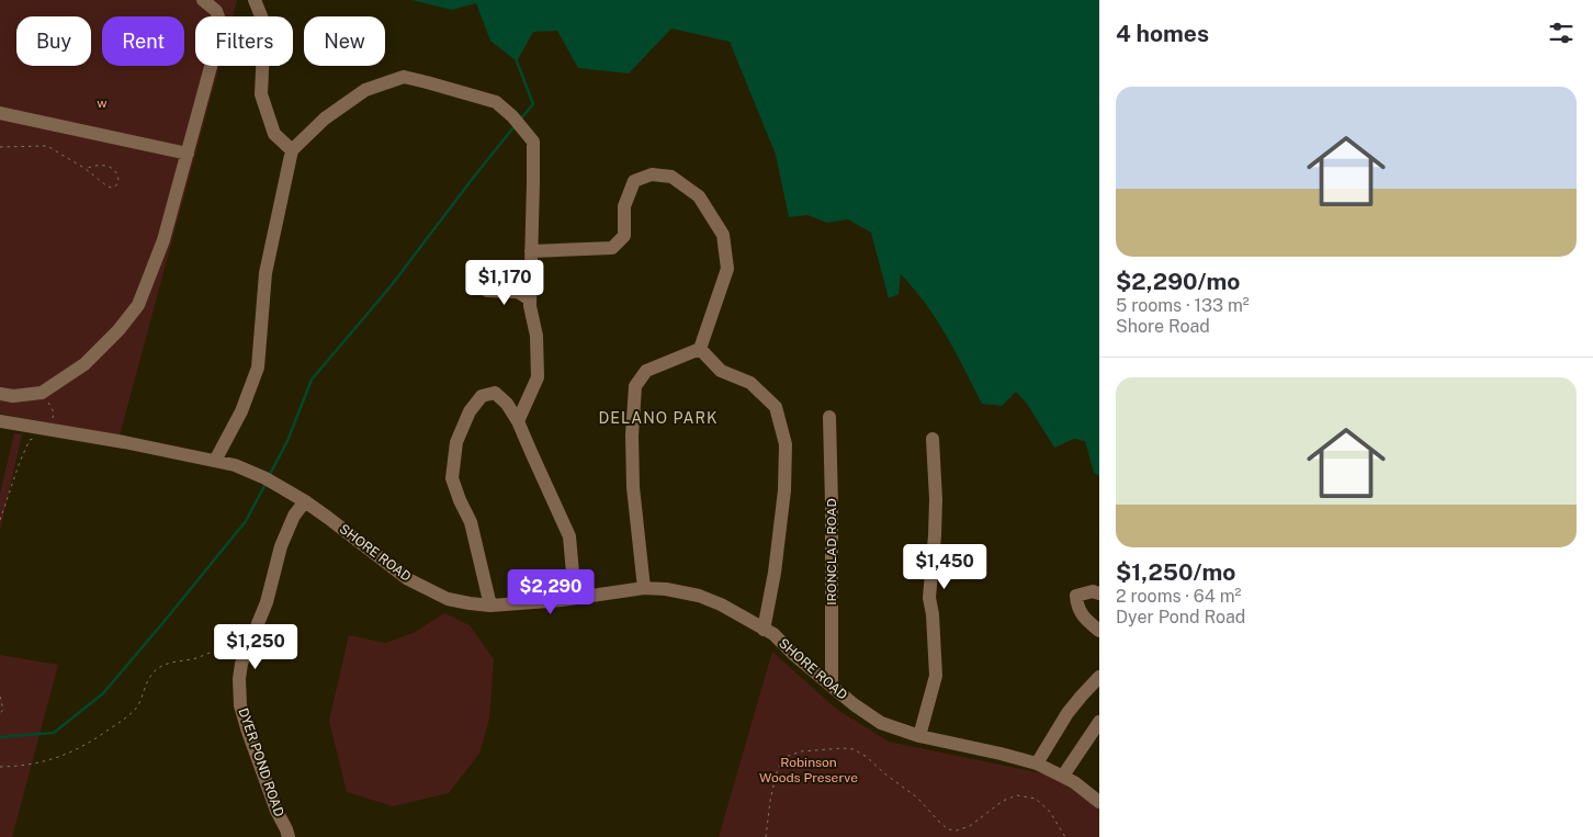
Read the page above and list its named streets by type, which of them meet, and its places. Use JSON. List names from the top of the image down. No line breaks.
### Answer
{"streets":{"street":["IRONCLAD ROAD","SHORE ROAD","DYER POND ROAD"]},"crossings":[["IRONCLAD ROAD","SHORE ROAD"],["SHORE ROAD","DYER POND ROAD"]],"districts":["DELANO PARK"],"parks":["w","Robinson Woods Preserve"],"page":{"heading":"4 homes","chip":["Buy","Rent","Filters","New"],"list":[{"name":"$2,290/mo","note":"5 rooms · 133 m² · Shore Road"},{"name":"$1,250/mo","note":"2 rooms · 64 m² · Dyer Pond Road"}],"price":["$1,170","$1,450","$2,290","$1,250"]}}
